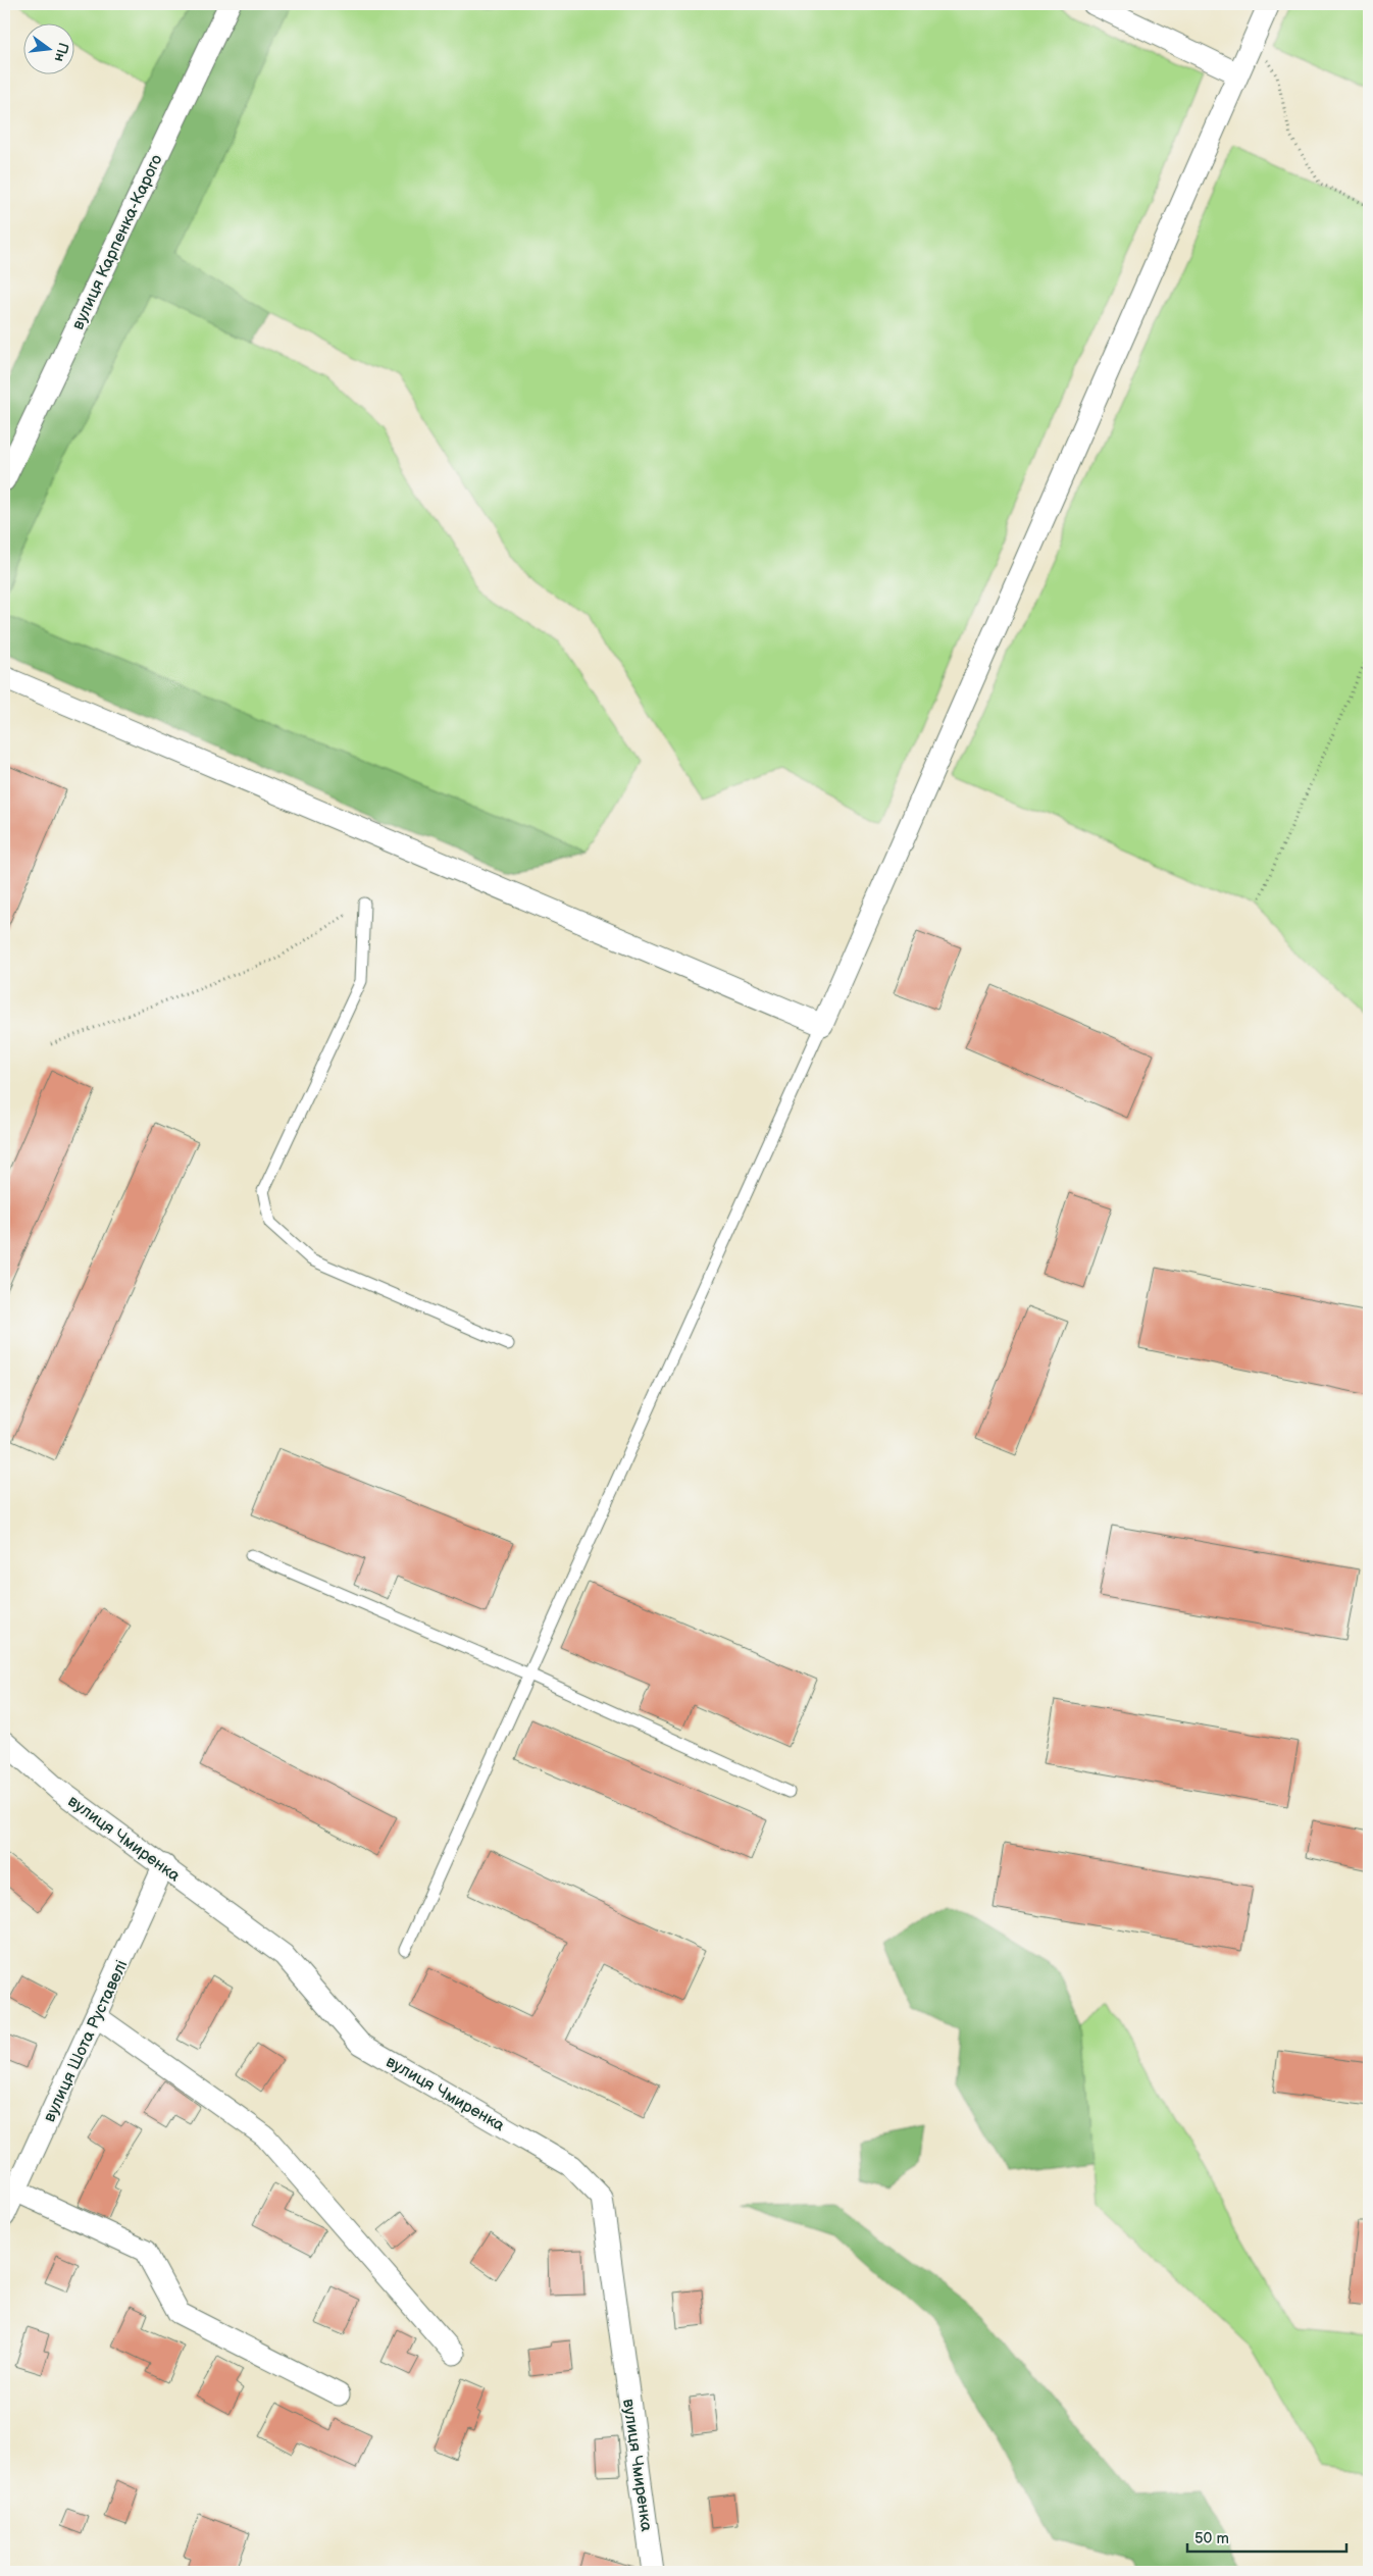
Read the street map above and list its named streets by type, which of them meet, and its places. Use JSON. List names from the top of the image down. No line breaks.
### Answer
{"streets":{"street":["вулиця Карпенка-Карого","вулиця Чмиренка","вулиця Шота Руставелі"]},"crossings":[["вулиця Чмиренка","вулиця Шота Руставелі"]],"scale_bar":"50 m","north":"right"}
